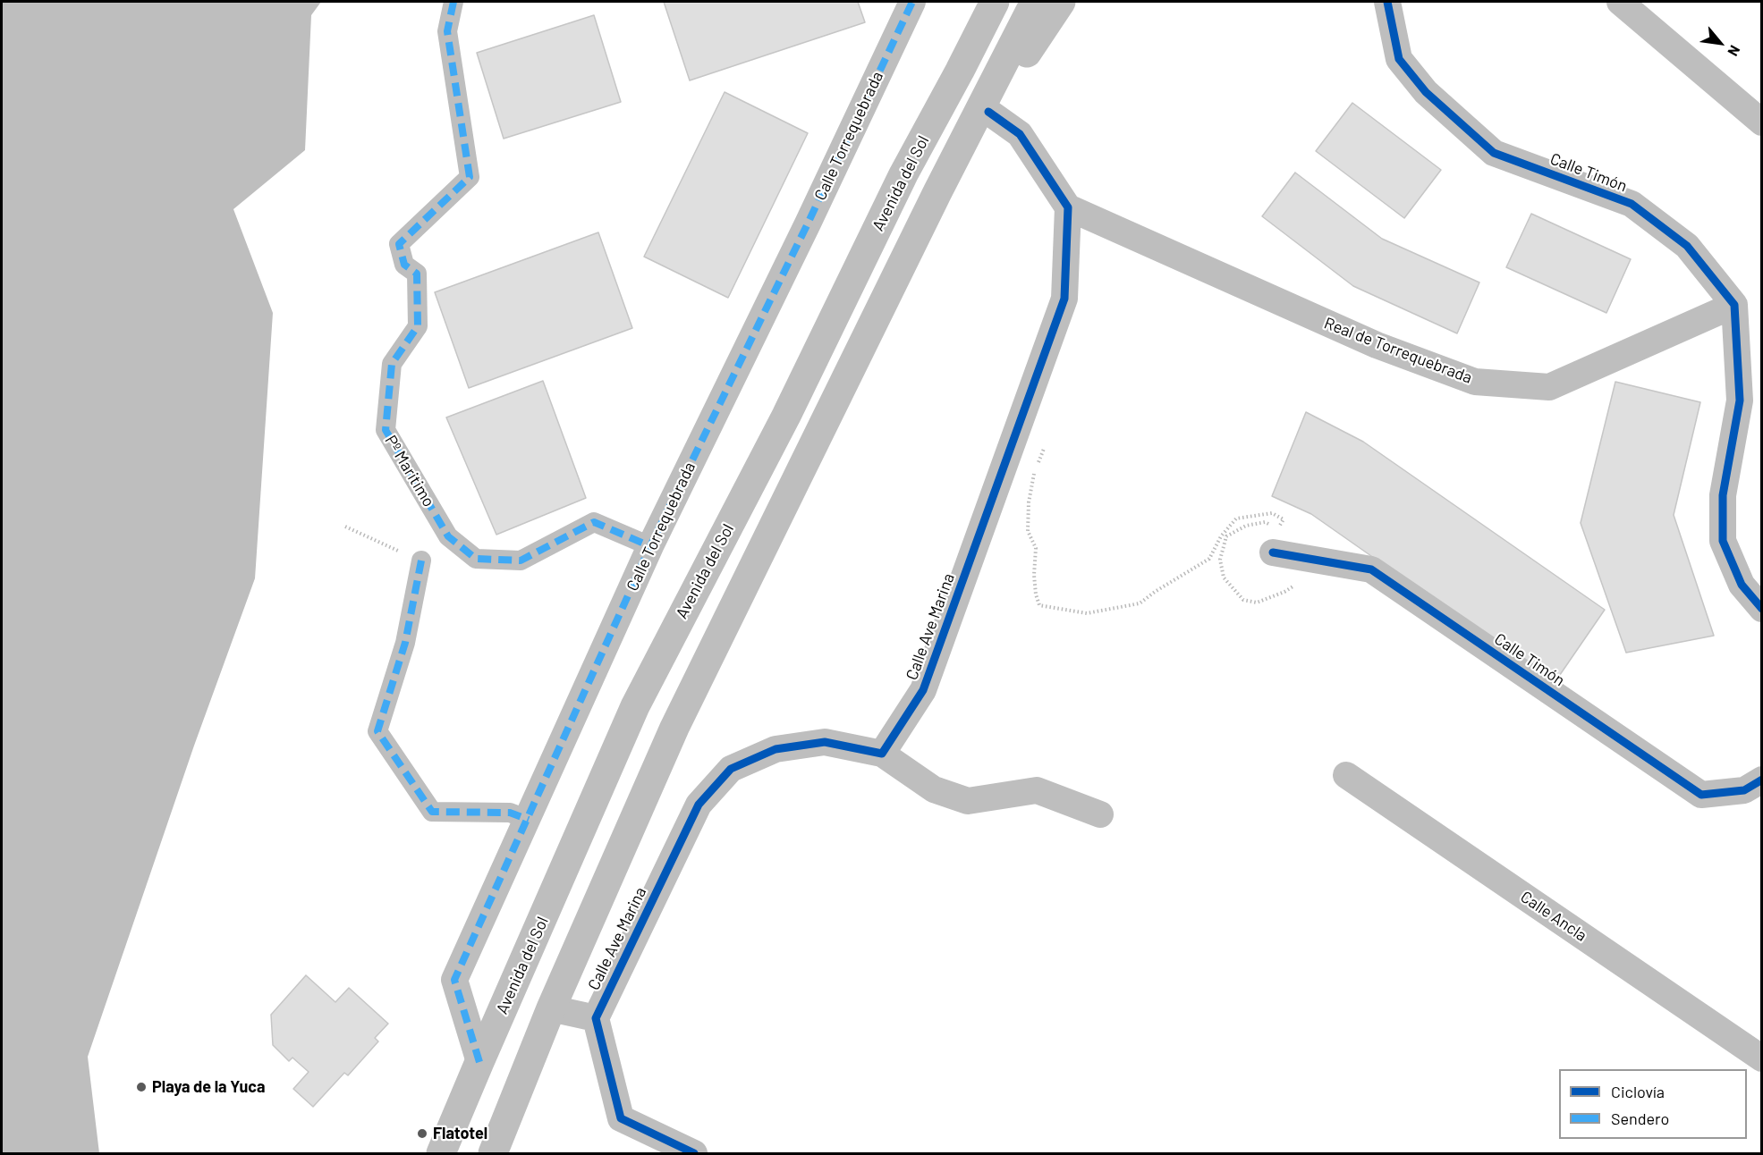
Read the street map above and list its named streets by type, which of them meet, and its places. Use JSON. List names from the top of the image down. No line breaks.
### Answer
{"streets":{"main road":["Avenida del Sol"],"street":["Calle Torrequebrada","Calle Timón","Real de Torrequebrada","Pº Maritimo","Calle Ave Marina","Calle Ancla"]},"crossings":[["Calle Torrequebrada","Avenida del Sol"],["Calle Torrequebrada","Pº Maritimo"],["Calle Timón","Real de Torrequebrada"],["Real de Torrequebrada","Calle Ave Marina"]],"places":["Playa de la Yuca","Flatotel"],"legend":["Ciclovía","Sendero"],"north":"bottom right"}
